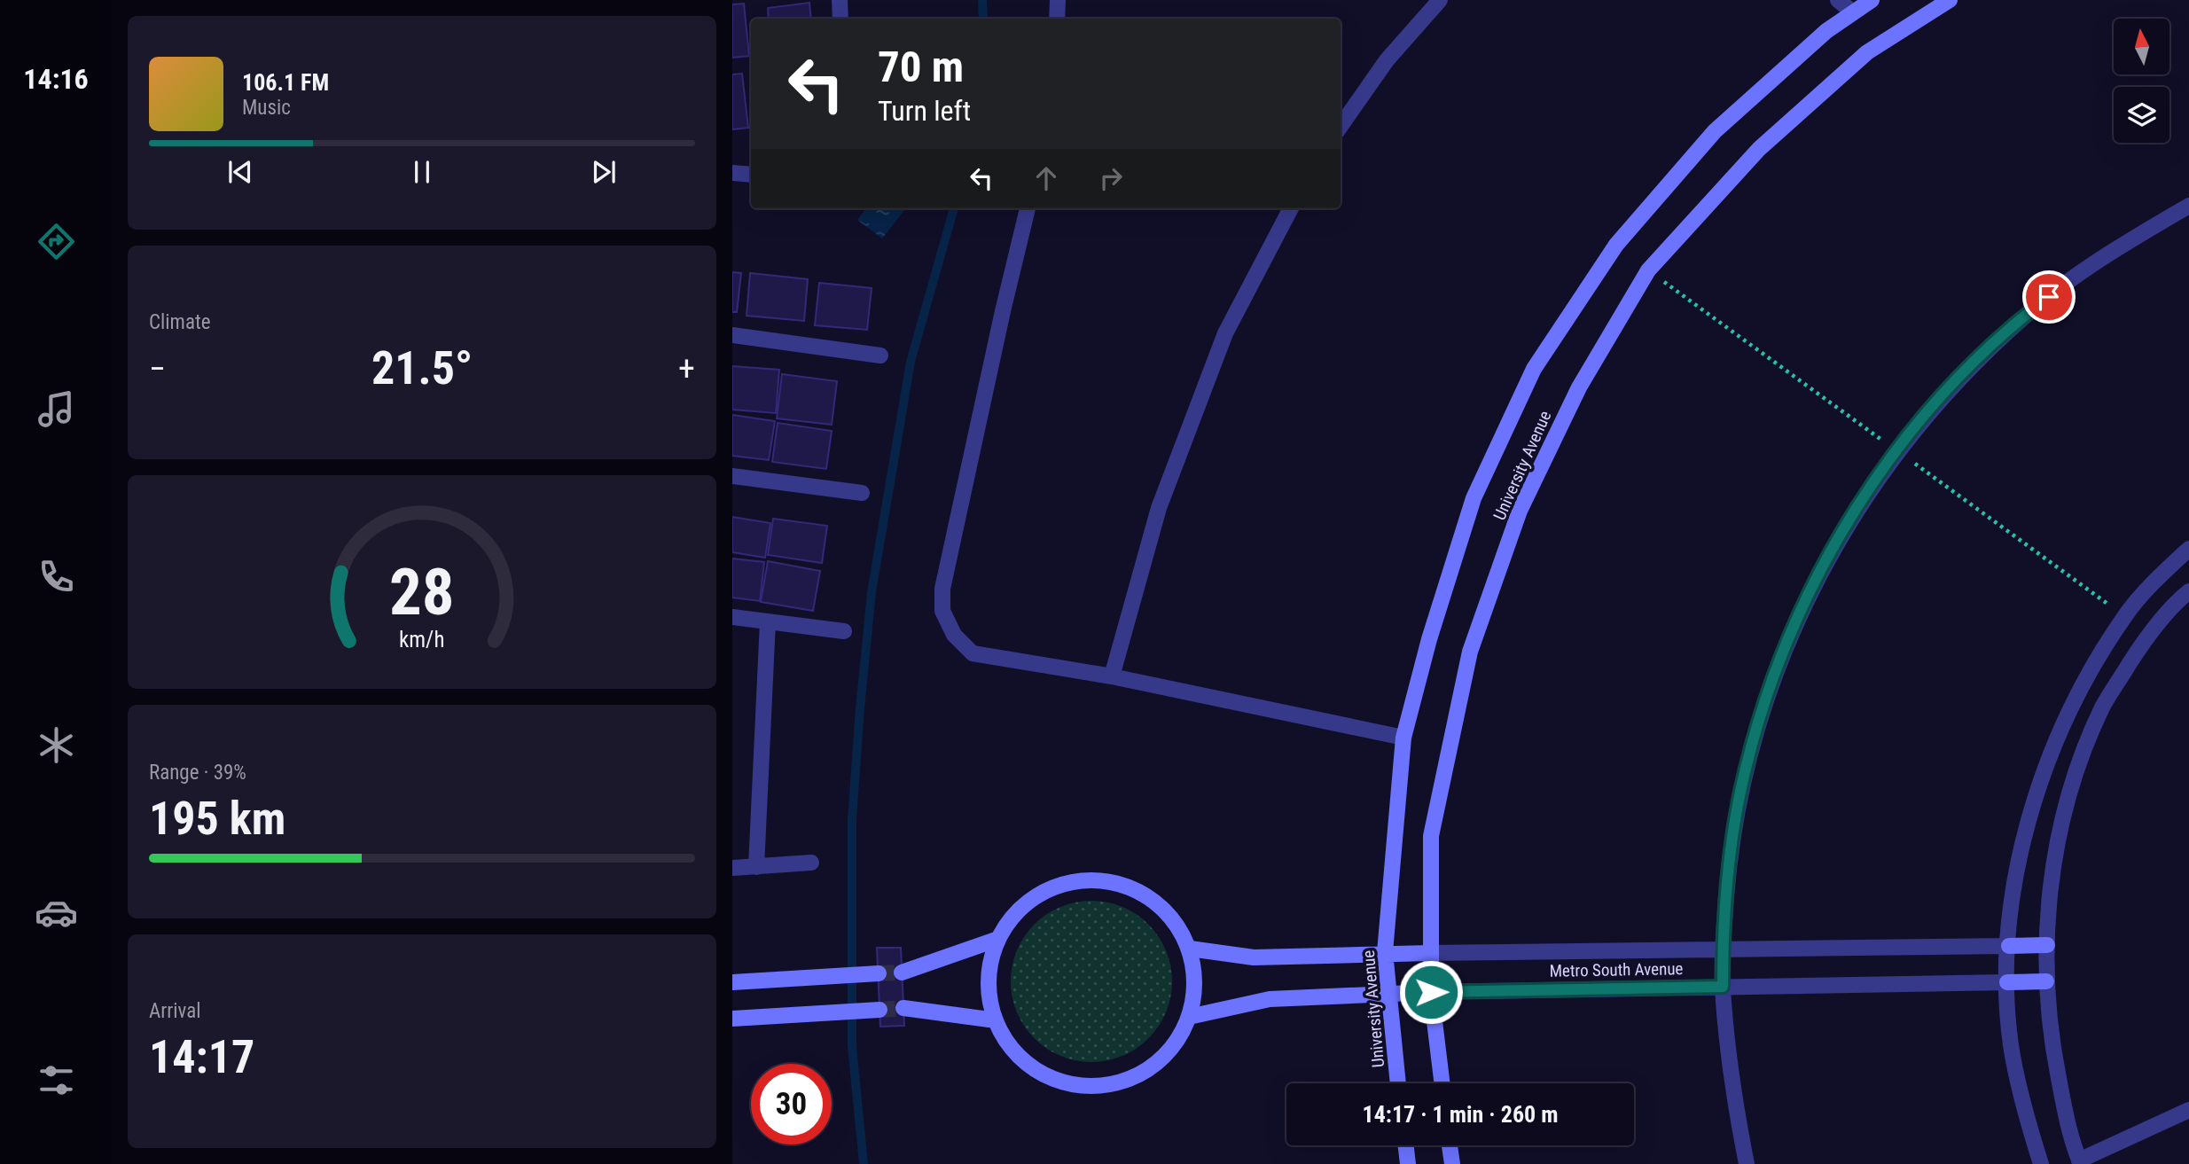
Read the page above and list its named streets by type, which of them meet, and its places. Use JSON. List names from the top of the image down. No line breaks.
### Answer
{"streets":{"street":["University Avenue","Metro South Avenue"]},"crossings":[["University Avenue","Metro South Avenue"]],"north":"top","page":{"tabs":"14:16","turn":["70 m","Turn left"],"song":["106.1 FM","Music"],"tile":["Climate",["Range · 39%","195 km"],["Arrival","14:17"]],"heat":["−","21.5°","+"],"limit":"30","trip":"14:17 · 1 min · 260 m","gauge":["28","km/h"]}}
